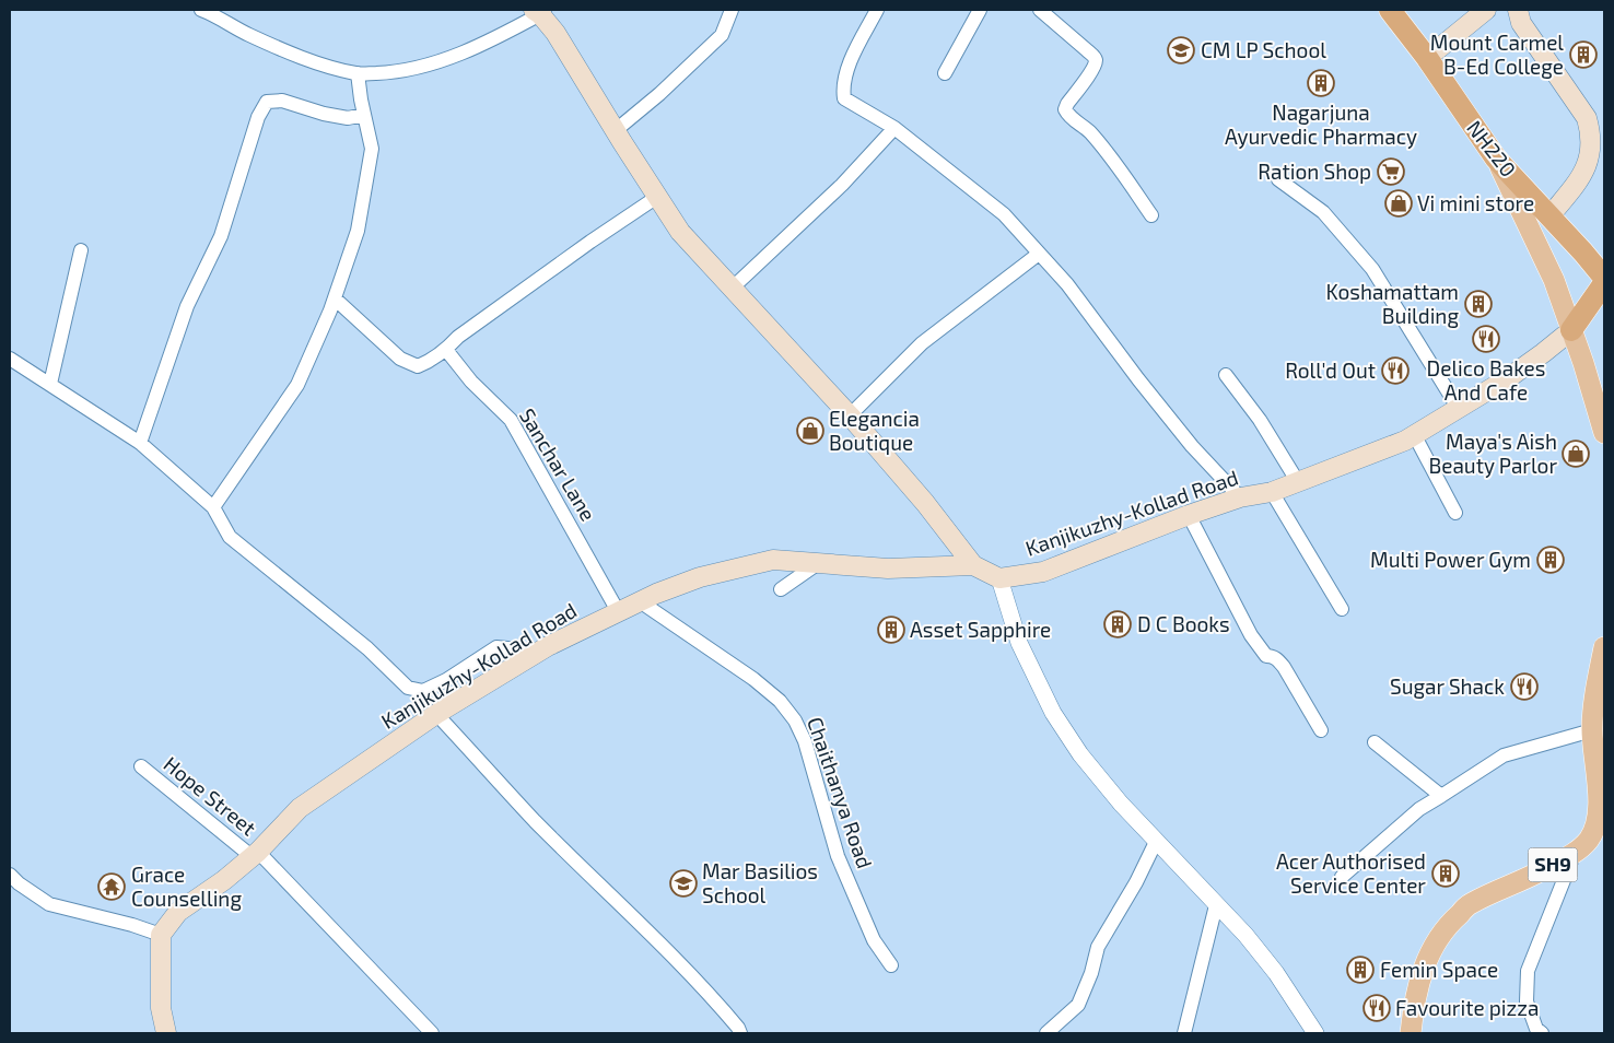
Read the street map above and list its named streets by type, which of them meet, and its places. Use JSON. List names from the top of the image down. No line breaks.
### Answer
{"streets":{"highway":["NH220"],"main road":["Kanjikuzhy-Kollad Road","SH9"],"street":["Sanchar Lane","Chaithanya Road","Hope Street"]},"crossings":[["Sanchar Lane","Kanjikuzhy-Kollad Road"],["Kanjikuzhy-Kollad Road","Chaithanya Road"],["Kanjikuzhy-Kollad Road","Hope Street"]],"places":{"school or university":["CM LP School","Mar Basilios School"],"building":["Mount Carmel B-Ed College","Nagarjuna Ayurvedic Pharmacy","Koshamattam Building","Multi Power Gym","D C Books","Asset Sapphire","Acer Authorised Service Center","Femin Space"],"supermarket":["Ration Shop"],"shop":["Vi mini store","Elegancia Boutique","Maya's Aish Beauty Parlor"],"restaurant":["Delico Bakes And Cafe","Roll'd Out","Sugar Shack","Favourite pizza"],"temple":["Grace Counselling"]}}
